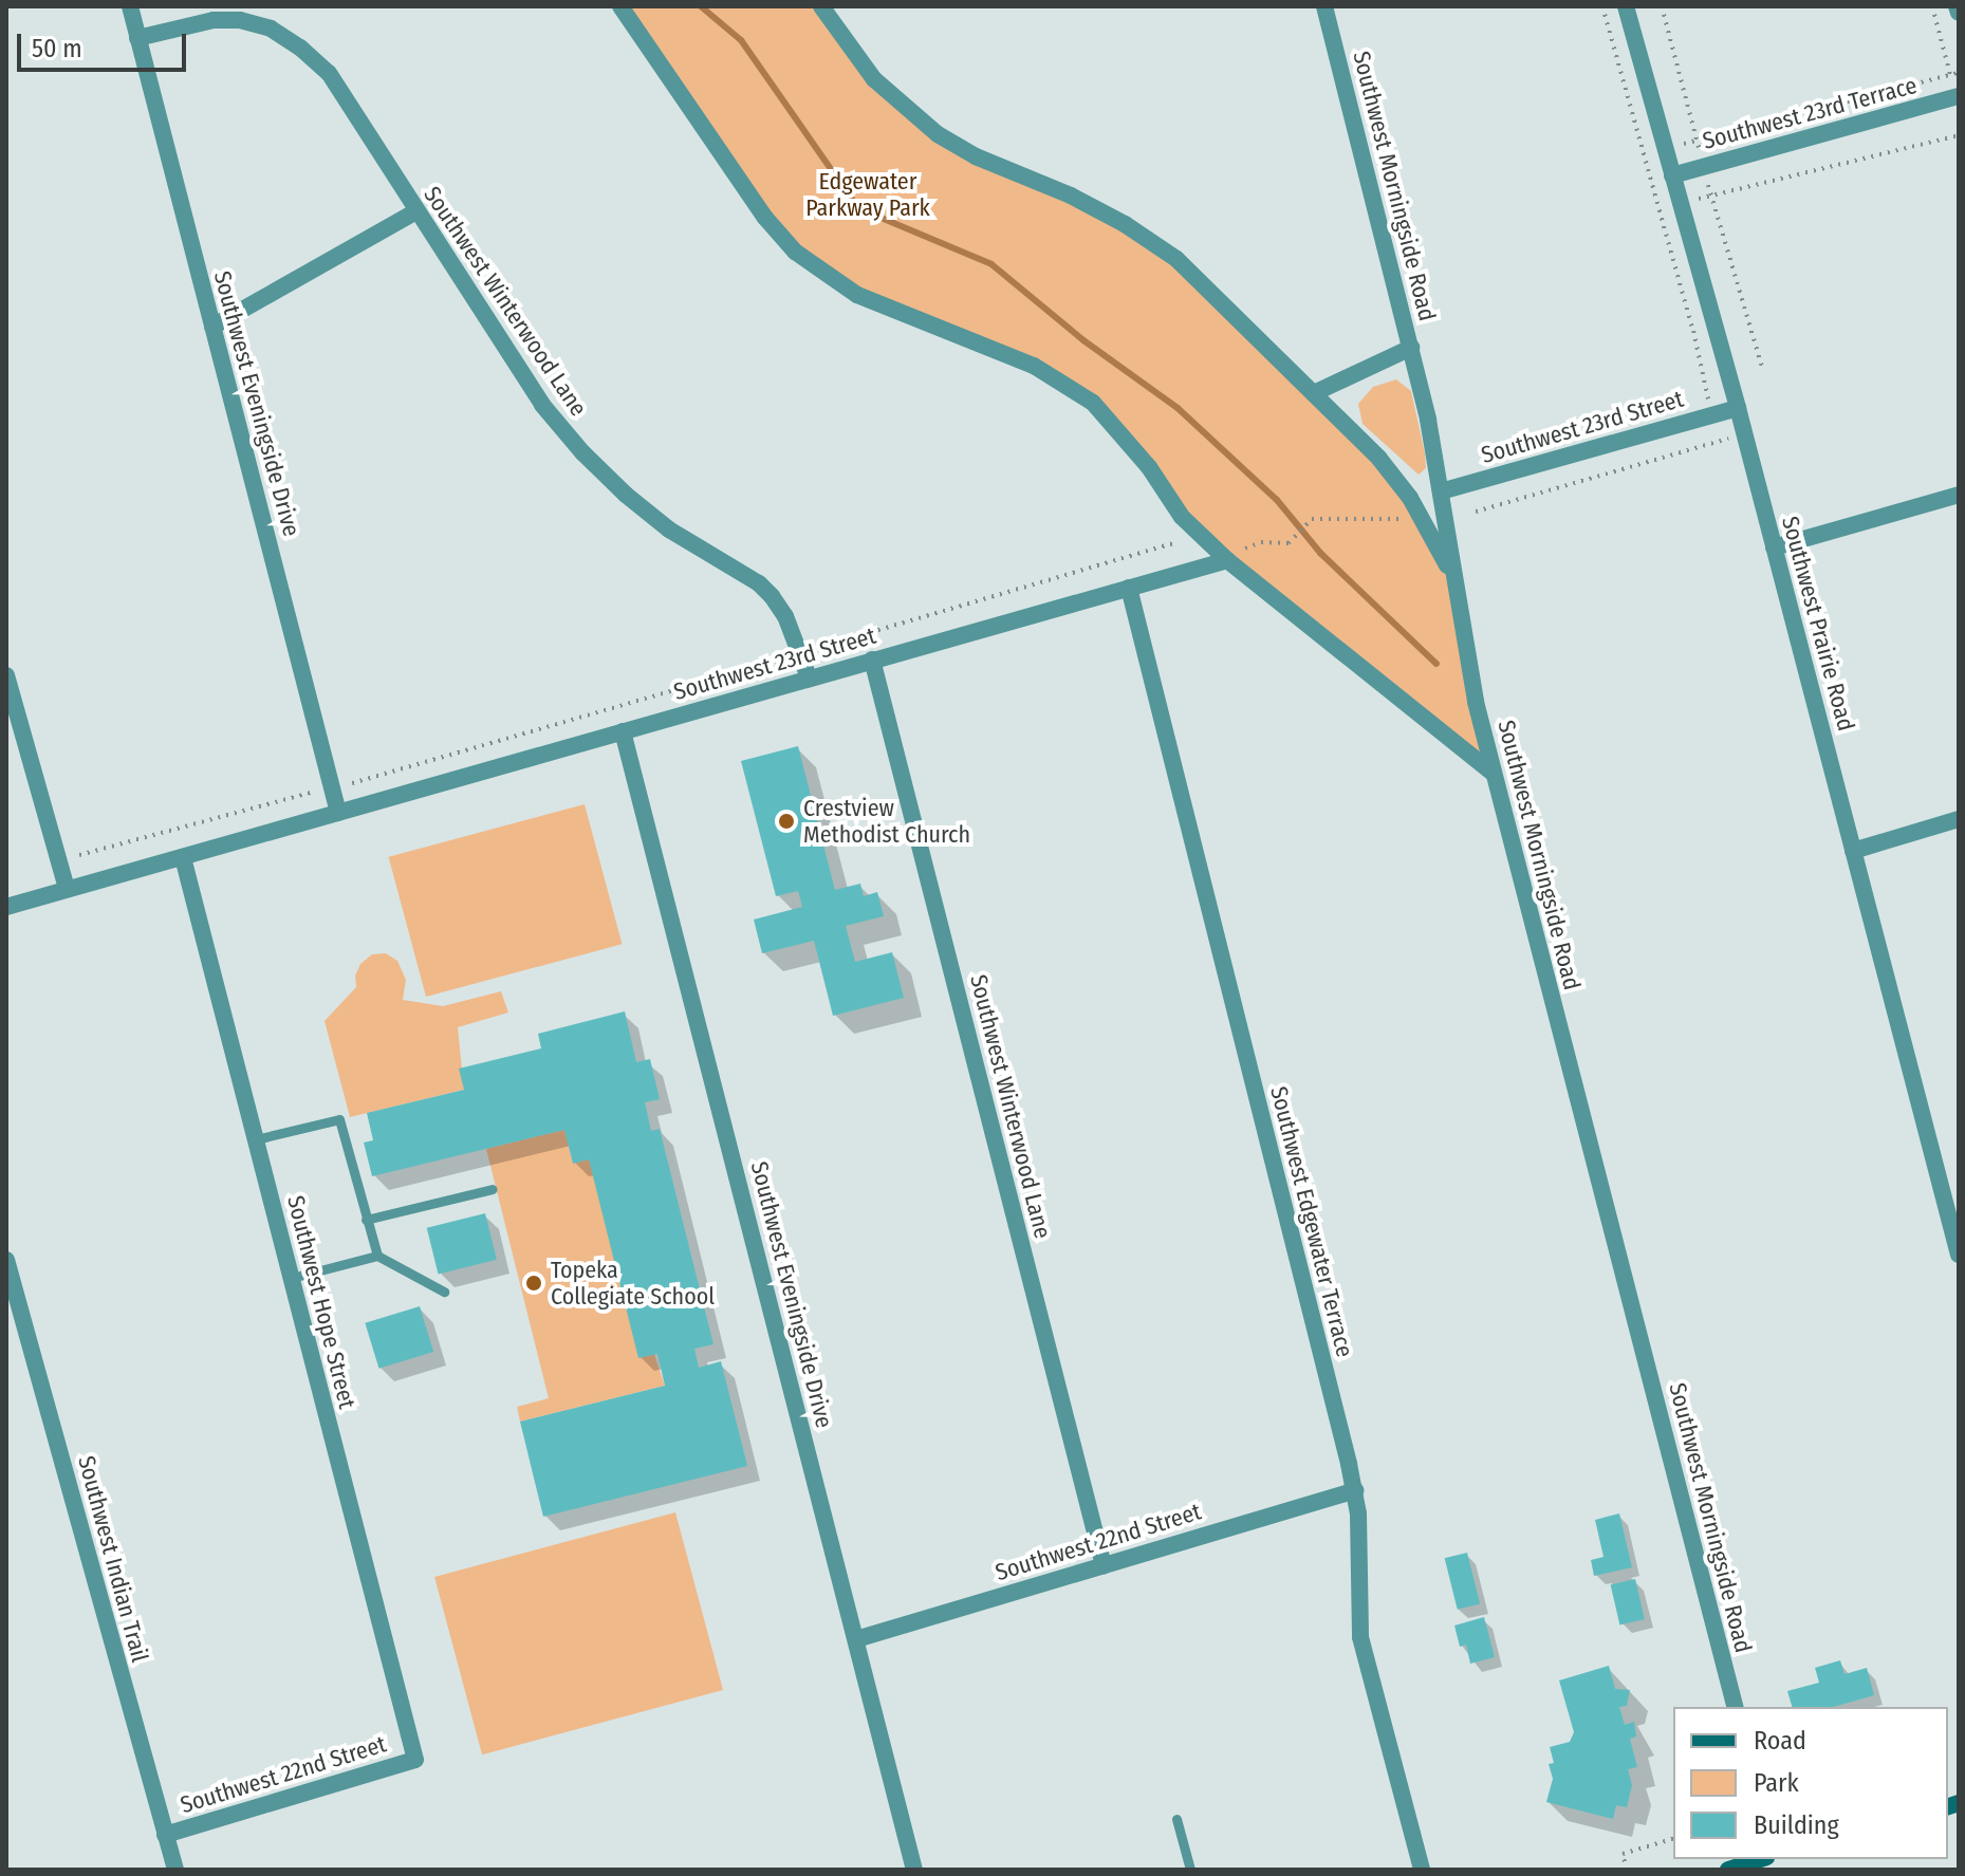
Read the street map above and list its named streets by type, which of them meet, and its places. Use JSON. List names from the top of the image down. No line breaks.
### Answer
{"streets":{"street":["Southwest 23rd Terrace","Southwest Morningside Road","Southwest Winterwood Lane","Southwest Eveningside Drive","Southwest 23rd Street","Southwest Prairie Road","Southwest Edgewater Terrace","Southwest Hope Street","Southwest 22nd Street","Southwest Indian Trail"]},"crossings":[["Southwest 23rd Terrace","Southwest Prairie Road"],["Southwest Morningside Road","Southwest 23rd Street"],["Southwest Winterwood Lane","Southwest Eveningside Drive"],["Southwest Winterwood Lane","Southwest 23rd Street"],["Southwest Winterwood Lane","Southwest 22nd Street"],["Southwest Eveningside Drive","Southwest 23rd Street"],["Southwest Eveningside Drive","Southwest 22nd Street"],["Southwest 23rd Street","Southwest Prairie Road"],["Southwest 23rd Street","Southwest Edgewater Terrace"],["Southwest 23rd Street","Southwest Hope Street"],["Southwest Edgewater Terrace","Southwest 22nd Street"],["Southwest Hope Street","Southwest 22nd Street"],["Southwest 22nd Street","Southwest Indian Trail"]],"parks":["Edgewater Parkway Park"],"places":["Crestview Methodist Church","Topeka Collegiate School"],"legend":["Road","Park","Building"],"scale_bar":"50 m"}
